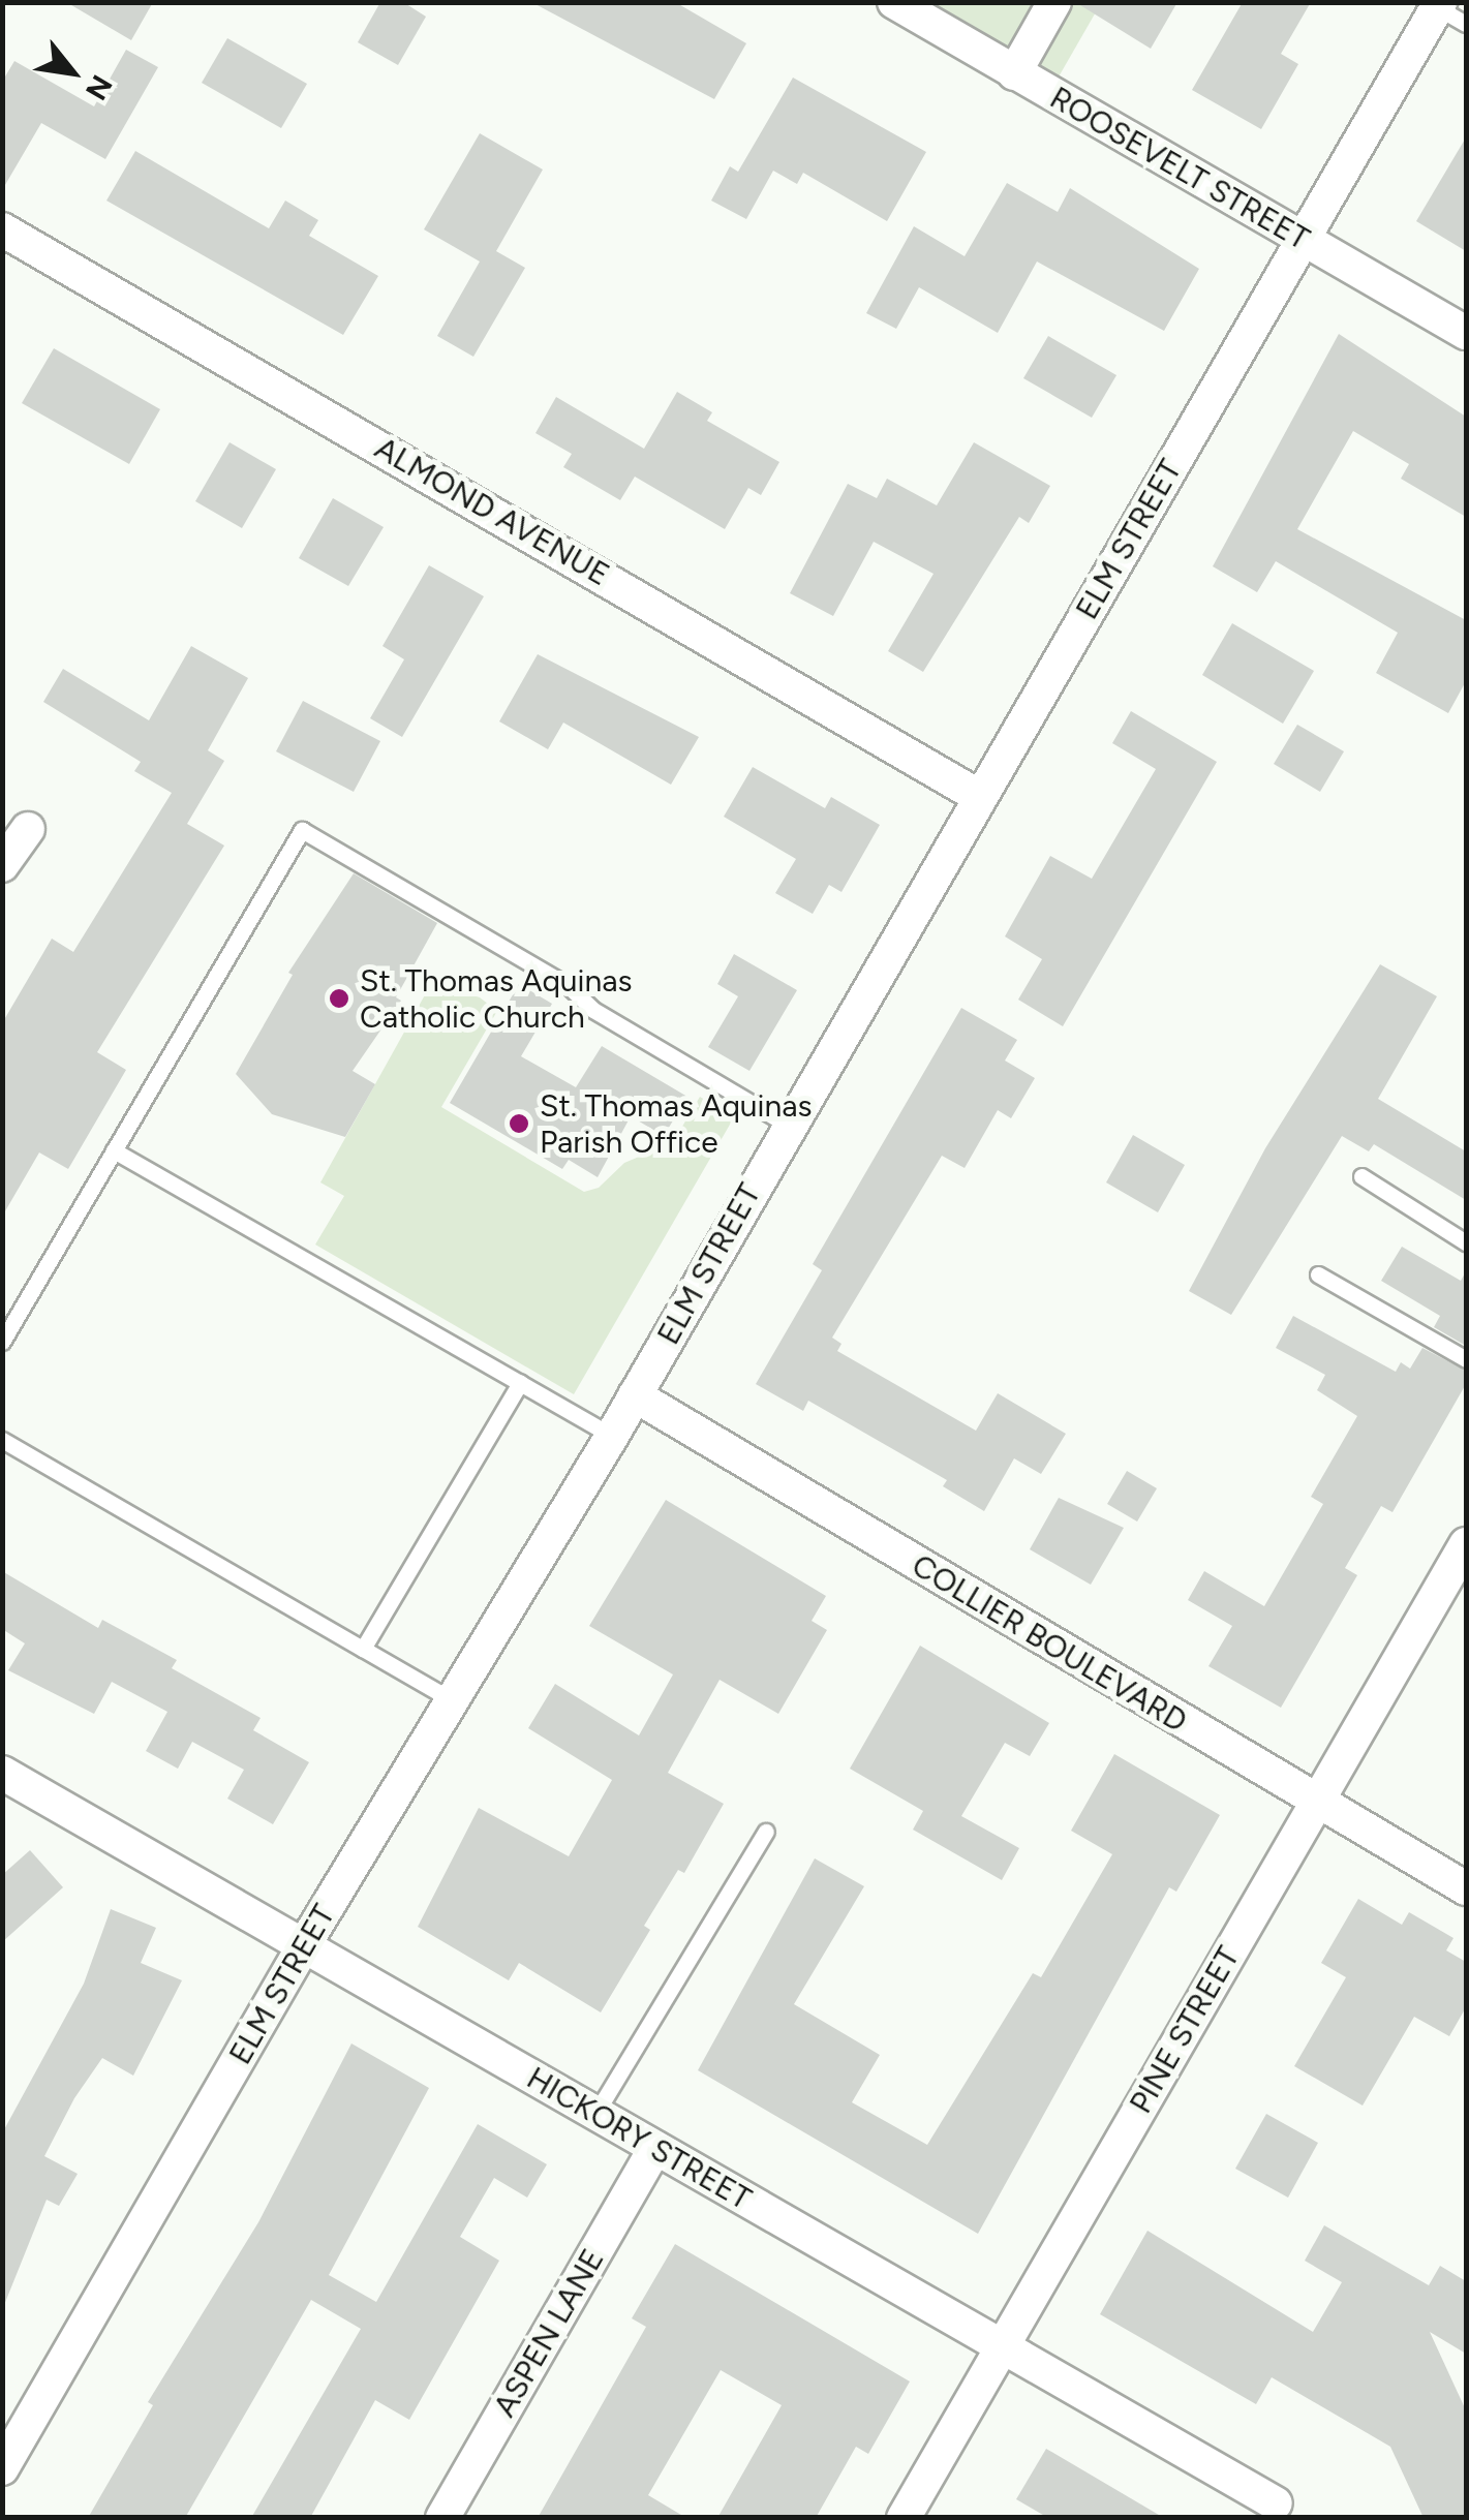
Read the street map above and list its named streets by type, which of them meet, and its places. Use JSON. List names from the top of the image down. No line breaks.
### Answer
{"streets":{"street":["ROOSEVELT STREET","ALMOND AVENUE","ELM STREET","COLLIER BOULEVARD","PINE STREET","HICKORY STREET","ASPEN LANE"]},"crossings":[["ROOSEVELT STREET","ELM STREET"],["ALMOND AVENUE","ELM STREET"],["ELM STREET","COLLIER BOULEVARD"],["ELM STREET","HICKORY STREET"],["COLLIER BOULEVARD","PINE STREET"],["PINE STREET","HICKORY STREET"],["HICKORY STREET","ASPEN LANE"]],"places":["St. Thomas Aquinas Catholic Church","St. Thomas Aquinas Parish Office"],"north":"bottom right"}
